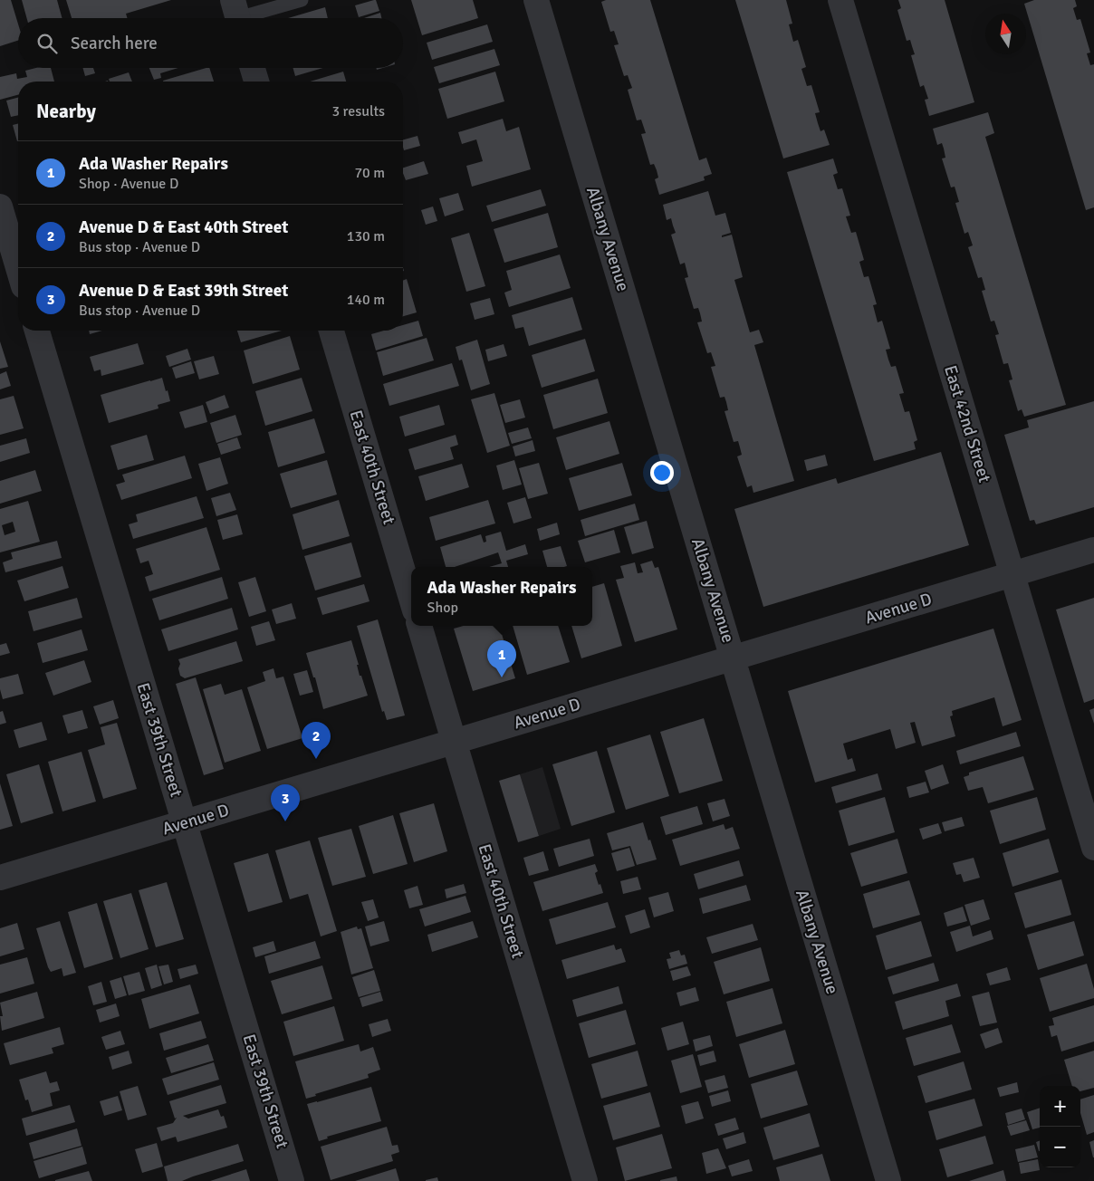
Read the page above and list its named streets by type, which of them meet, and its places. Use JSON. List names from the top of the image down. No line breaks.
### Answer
{"streets":{"street":["Albany Avenue","East 42nd Street","East 40th Street","Avenue D","East 39th Street"]},"crossings":[["Albany Avenue","Avenue D"],["East 42nd Street","Avenue D"],["East 40th Street","Avenue D"],["Avenue D","East 39th Street"]],"north":"top","page":{"search":"Search here","heading":["Nearby","3 results"],"list":[{"mark":"1","name":"Ada Washer Repairs","note":"Shop · Avenue D","value":"70 m"},{"mark":"2","name":"Avenue D & East 40th Street","note":"Bus stop · Avenue D","value":"130 m"},{"mark":"3","name":"Avenue D & East 39th Street","note":"Bus stop · Avenue D","value":"140 m"}],"popup":["Ada Washer Repairs","Shop"],"pins":["1","2","3"],"map_buttons":["+","−"]}}
